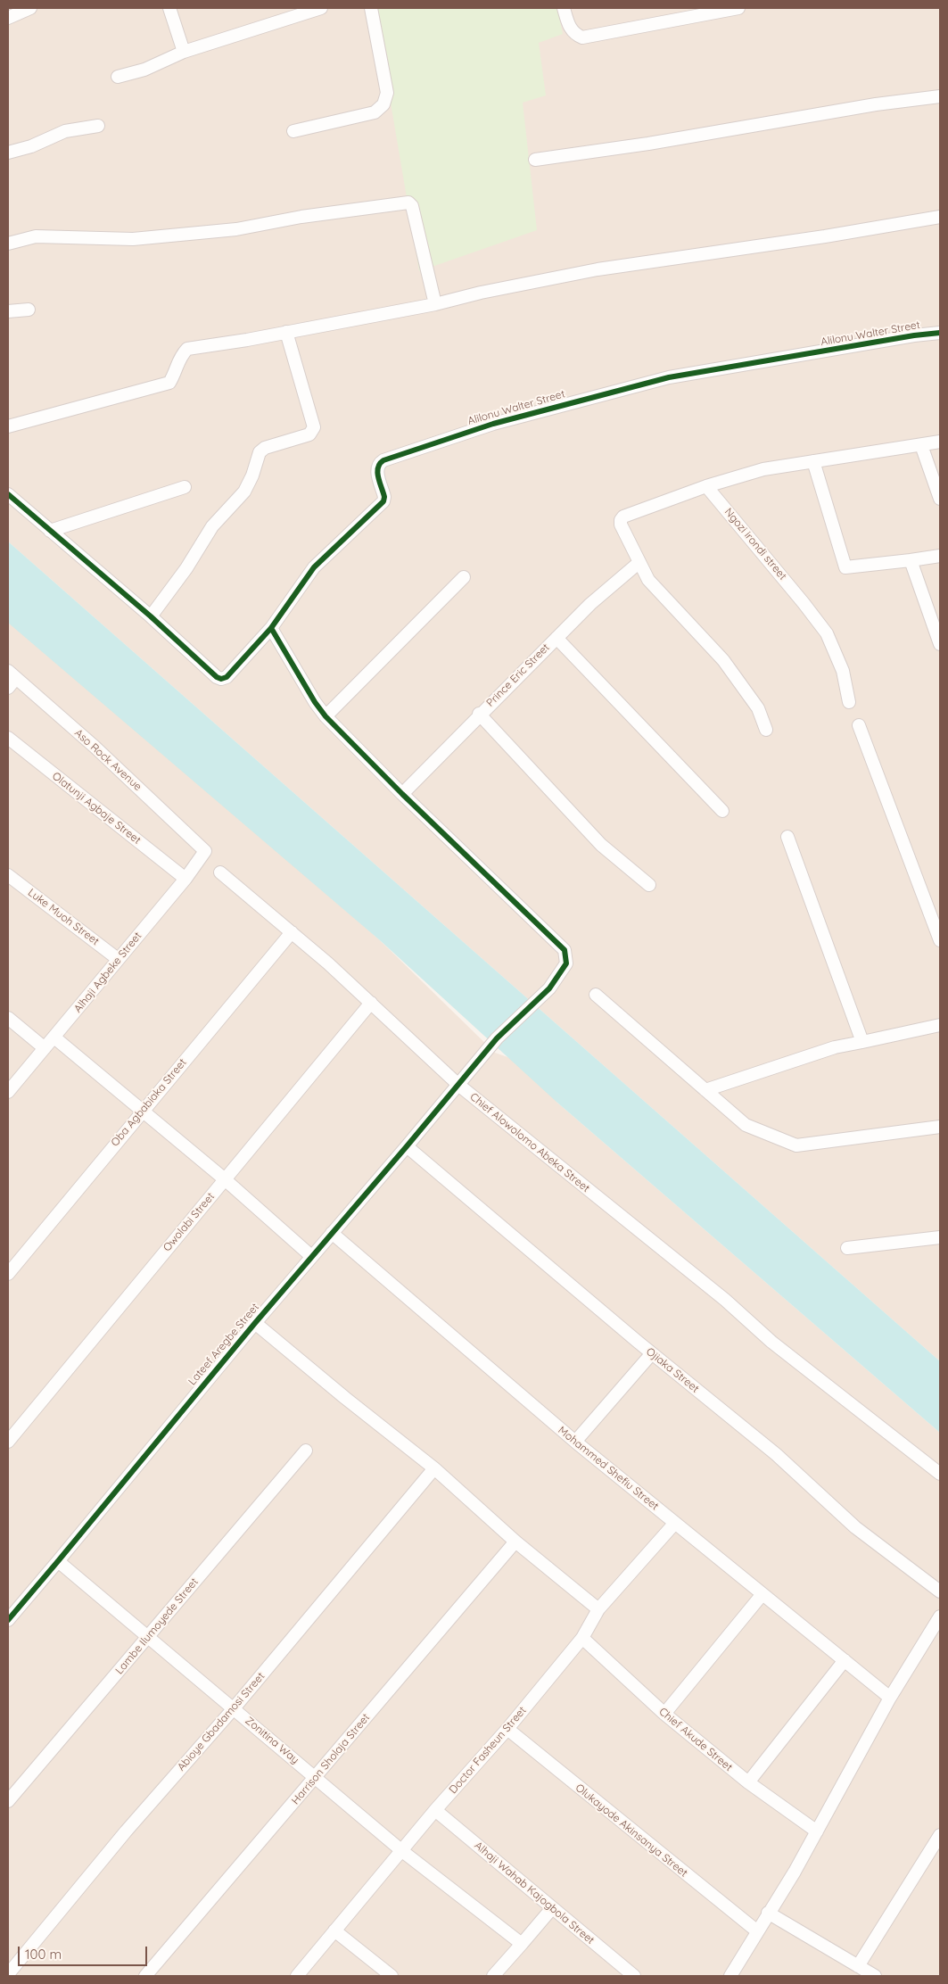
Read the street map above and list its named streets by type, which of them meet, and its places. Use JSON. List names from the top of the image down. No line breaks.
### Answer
{"streets":{"street":["Alilonu Walter Street","Ngozi irondi street","Prince Eric Street","Aso Rock Avenue","Olatunji Agbaje Street","Luke Muoh Street","Alhaji Agbeke Street","Oba Agbabiaka Street","Chief Alowolomo Abeka Street","Owolabi Street","Lateef Aregbe Street","Ojiaka Street","Mohammed Shefiu Street","Lambe Ilumoyede Street","Abioye Gbadamosi Street","Chief Akude Street","Zonitina Way","Doctor Fasheun Street","Harrison Sholaja Street","Olukayode Akinsanya Street","Alhaji Wahab Kajogbola Street"]},"crossings":[["Alilonu Walter Street","Lateef Aregbe Street"],["Prince Eric Street","Lateef Aregbe Street"],["Aso Rock Avenue","Alhaji Agbeke Street"],["Olatunji Agbaje Street","Alhaji Agbeke Street"],["Luke Muoh Street","Alhaji Agbeke Street"],["Oba Agbabiaka Street","Chief Alowolomo Abeka Street"],["Chief Alowolomo Abeka Street","Owolabi Street"],["Chief Alowolomo Abeka Street","Lateef Aregbe Street"],["Lateef Aregbe Street","Ojiaka Street"],["Lateef Aregbe Street","Mohammed Shefiu Street"],["Lateef Aregbe Street","Zonitina Way"],["Mohammed Shefiu Street","Doctor Fasheun Street"],["Lambe Ilumoyede Street","Zonitina Way"],["Abioye Gbadamosi Street","Zonitina Way"],["Chief Akude Street","Doctor Fasheun Street"],["Zonitina Way","Doctor Fasheun Street"],["Zonitina Way","Harrison Sholaja Street"],["Doctor Fasheun Street","Olukayode Akinsanya Street"],["Doctor Fasheun Street","Alhaji Wahab Kajogbola Street"]],"scale_bar":"100 m"}
